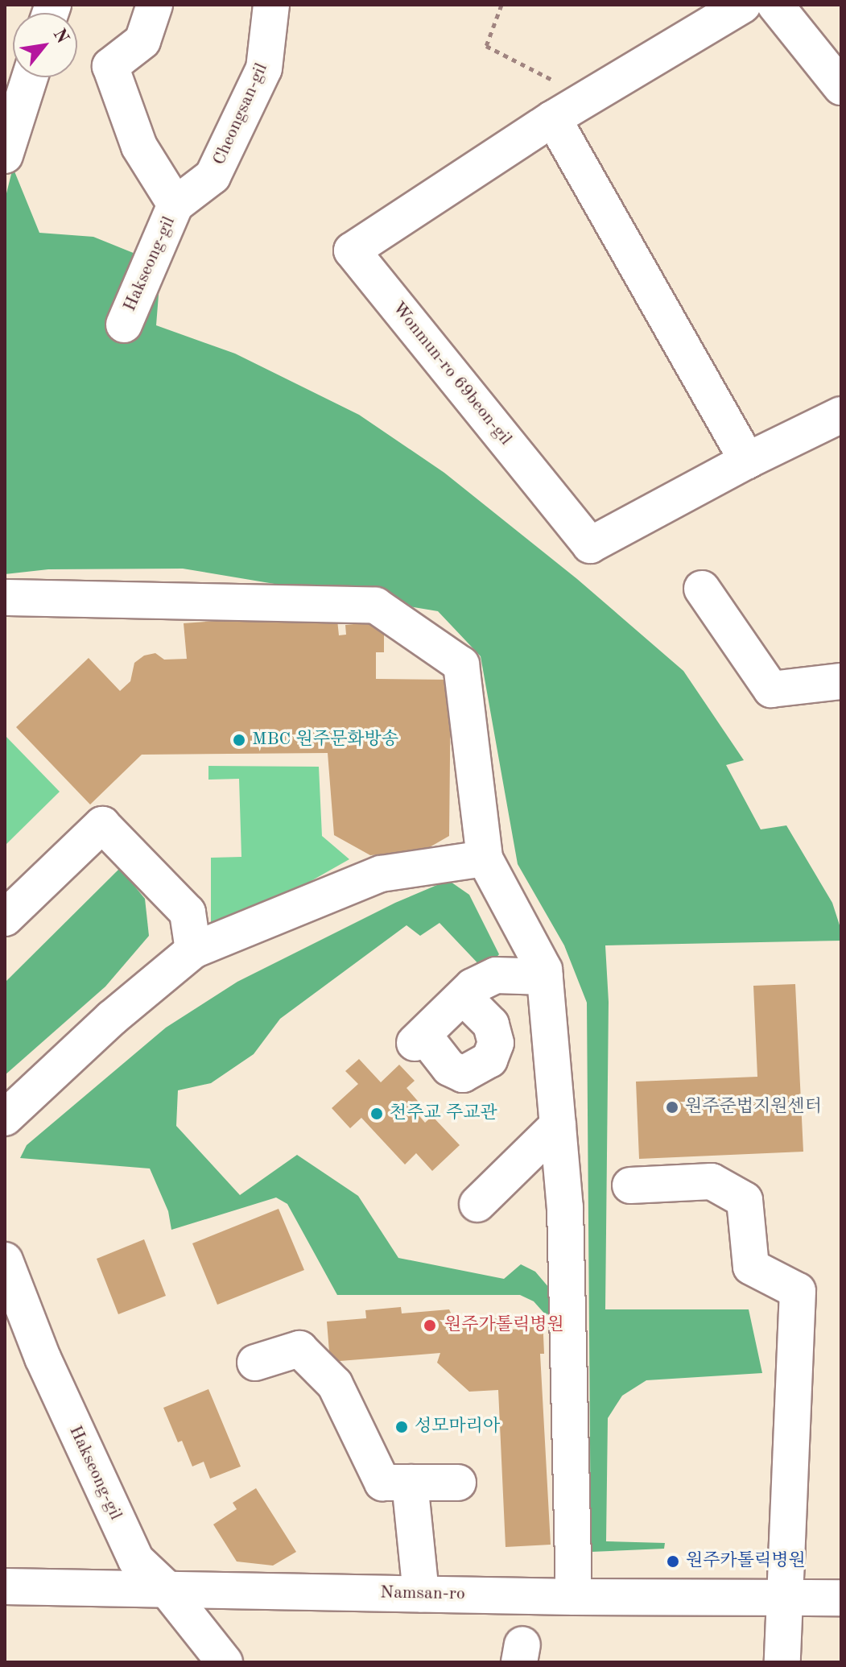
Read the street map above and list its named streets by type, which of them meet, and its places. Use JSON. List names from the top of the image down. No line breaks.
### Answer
{"streets":{"street":["Cheongsan-gil","Hakseong-gil","Wonmun-ro 69beon-gil","Namsan-ro"]},"crossings":[["Cheongsan-gil","Hakseong-gil"],["Hakseong-gil","Namsan-ro"]],"places":["MBC 원주문화방송","원주준법지원센터","천주교 주교관","원주가톨릭병원","성모마리아","원주카톨릭병원"],"north":"top right"}
